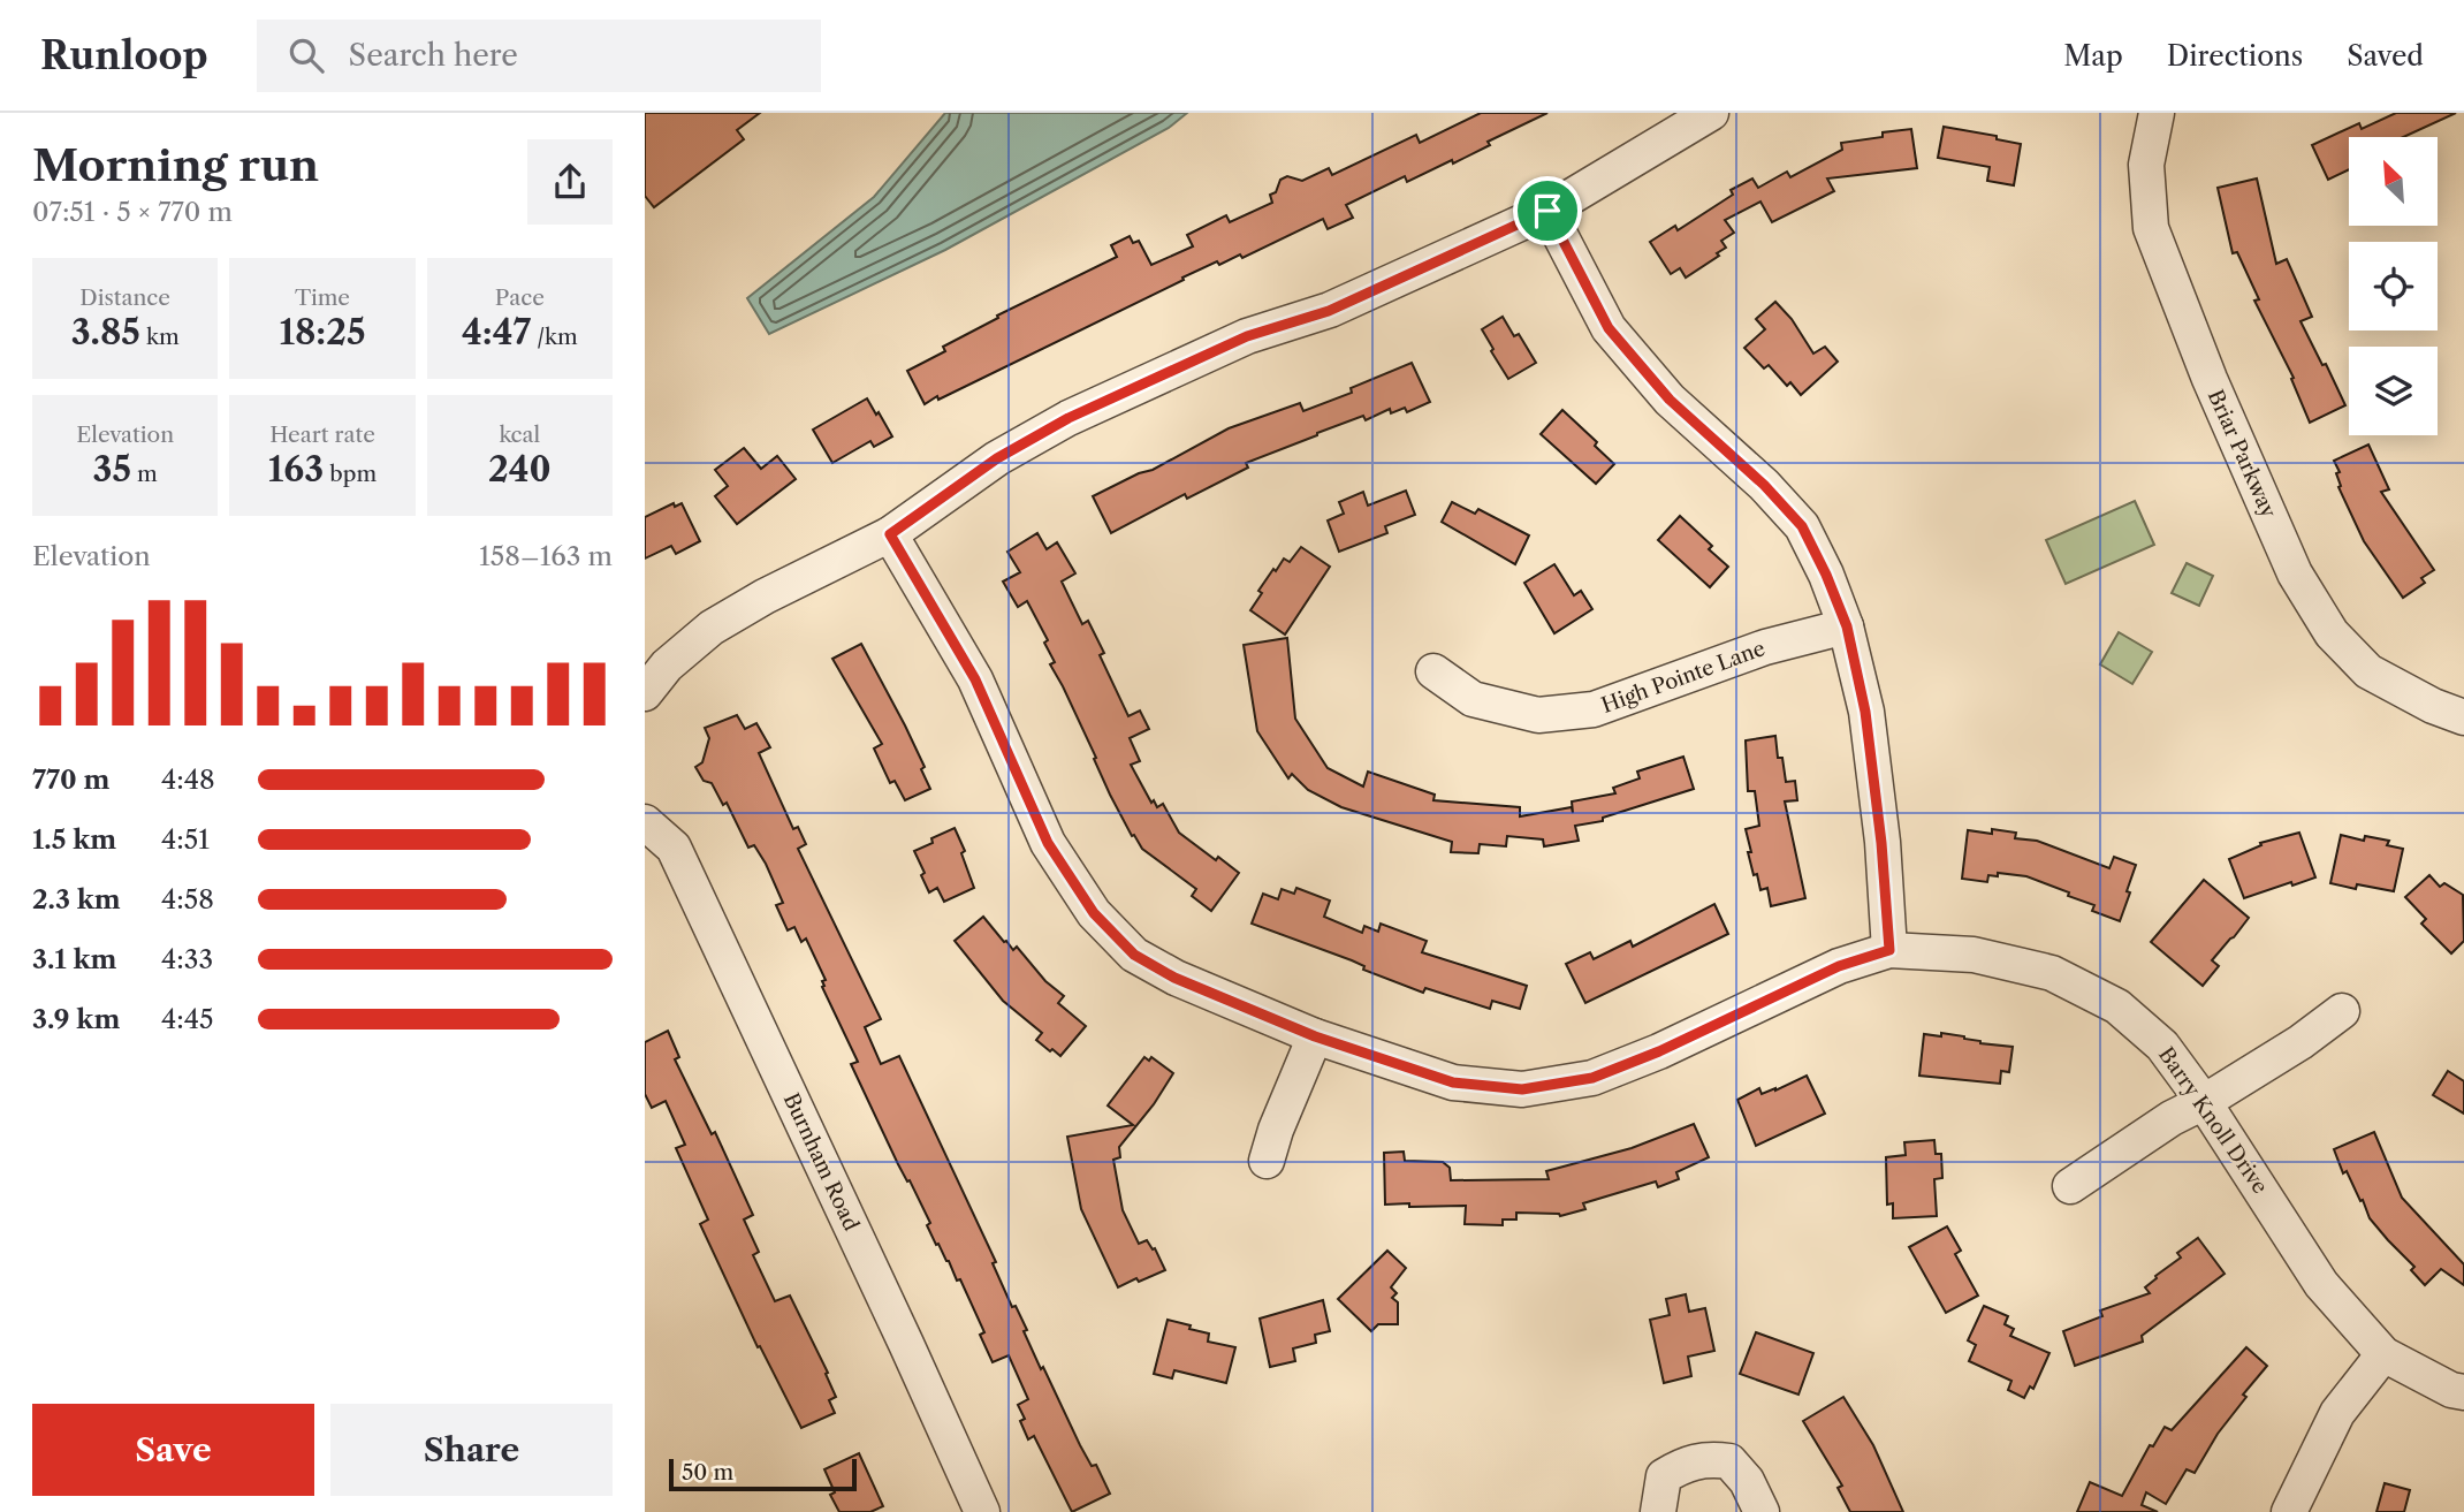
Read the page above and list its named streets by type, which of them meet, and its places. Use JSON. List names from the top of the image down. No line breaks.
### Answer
{"streets":{"street":["Briar Parkway","High Pointe Lane","Barry Knoll Drive","Burnham Road"]},"scale_bar":"50 m","north":"top left","page":{"header":"Runloop","search":"Search here","nav":["Map","Directions","Saved"],"heading":["Morning run","07:51 · 5 × 770 m"],"stats":[["Distance","3.85 km"],["Time","18:25"],["Pace","4:47 /km"],["Elevation","35 m"],["Heart rate","163 bpm"],["kcal","240"]],"chart":["Elevation","158–163 m"],"list":[{"name":"770 m","note":"4:48"},{"name":"1.5 km","note":"4:51"},{"name":"2.3 km","note":"4:58"},{"name":"3.1 km","note":"4:33"},{"name":"3.9 km","note":"4:45"}],"buttons":["Save","Share"],"scale":"50 m"}}
